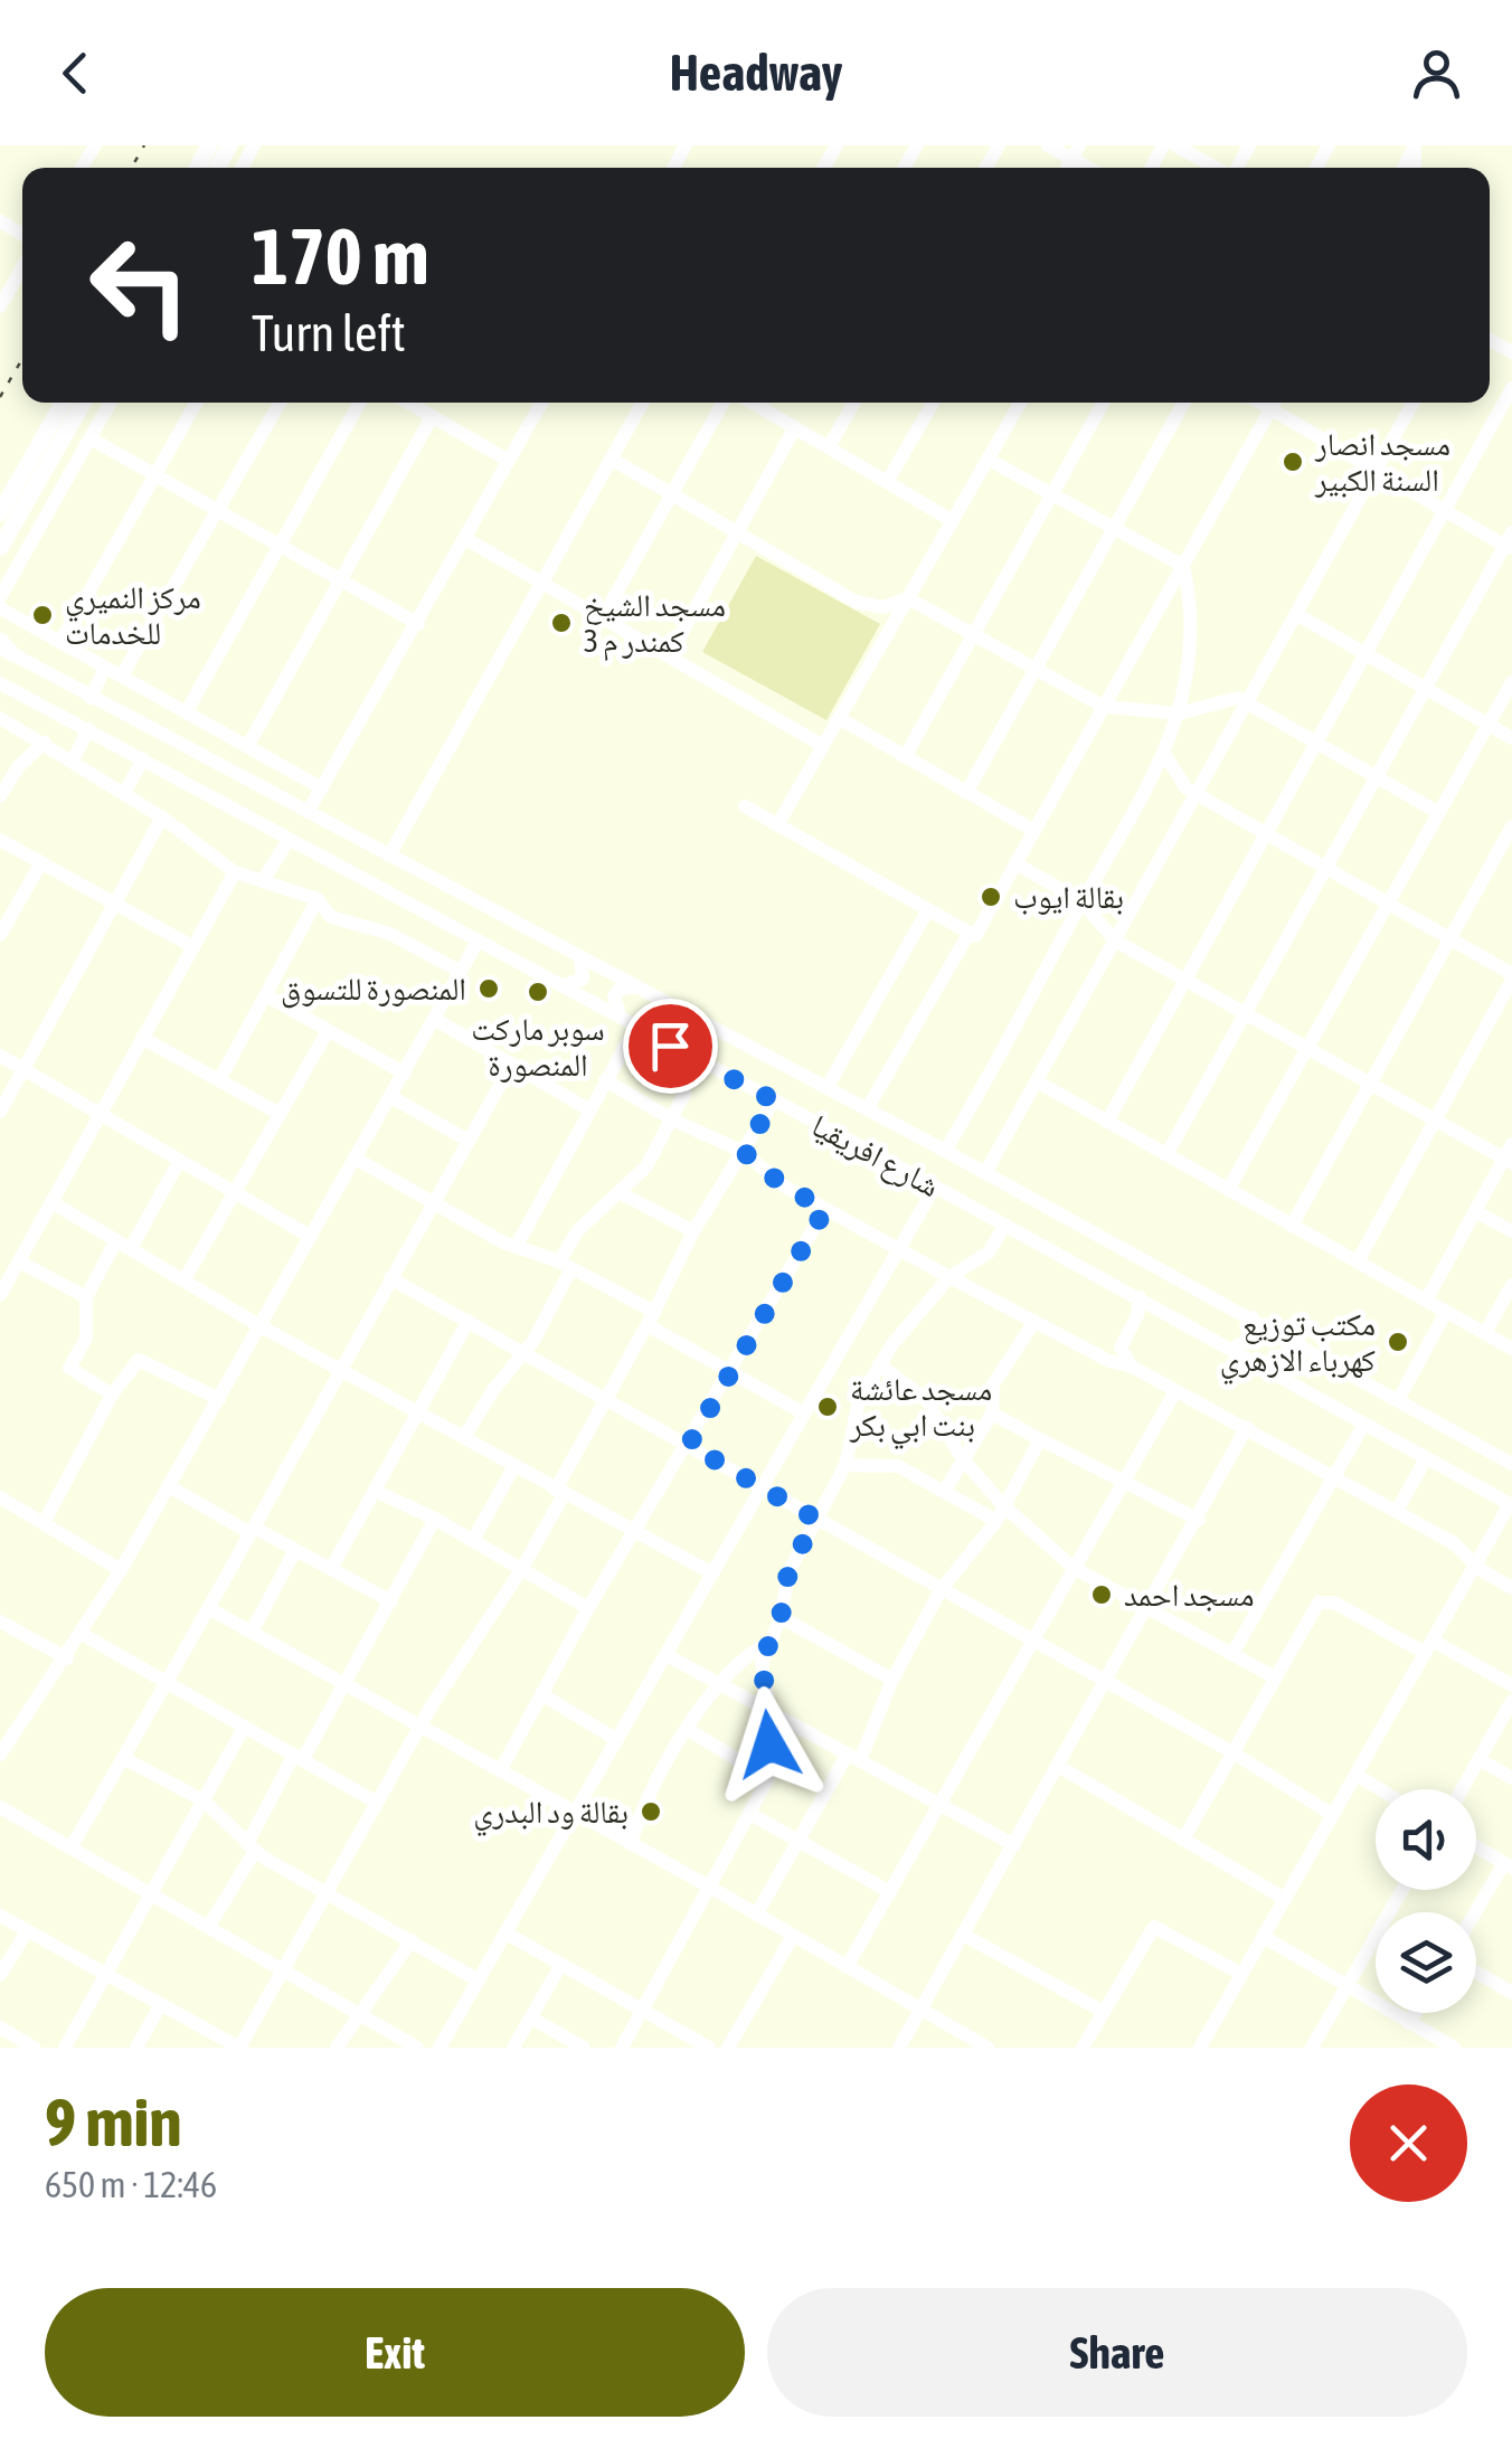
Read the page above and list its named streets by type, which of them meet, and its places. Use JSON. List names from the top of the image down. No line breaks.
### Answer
{"streets":{"street":["شارع افريقيا"]},"places":["مسجد انصار السنة الكبير","مركز النميري للخدمات","مسجد الشيخ كمندر م 3","بقالة ايوب","المنصورة للتسوق","سوبر ماركت المنصورة","مكتب توزيع كهرباء الازهري","مسجد عائشة بنت ابي بكر","مسجد احمد","بقالة ود البدري"],"page":{"header":"Headway","turn":["170 m","Turn left"],"heading":["9 min","650 m · 12:46"],"buttons":["Exit","Share"]}}
